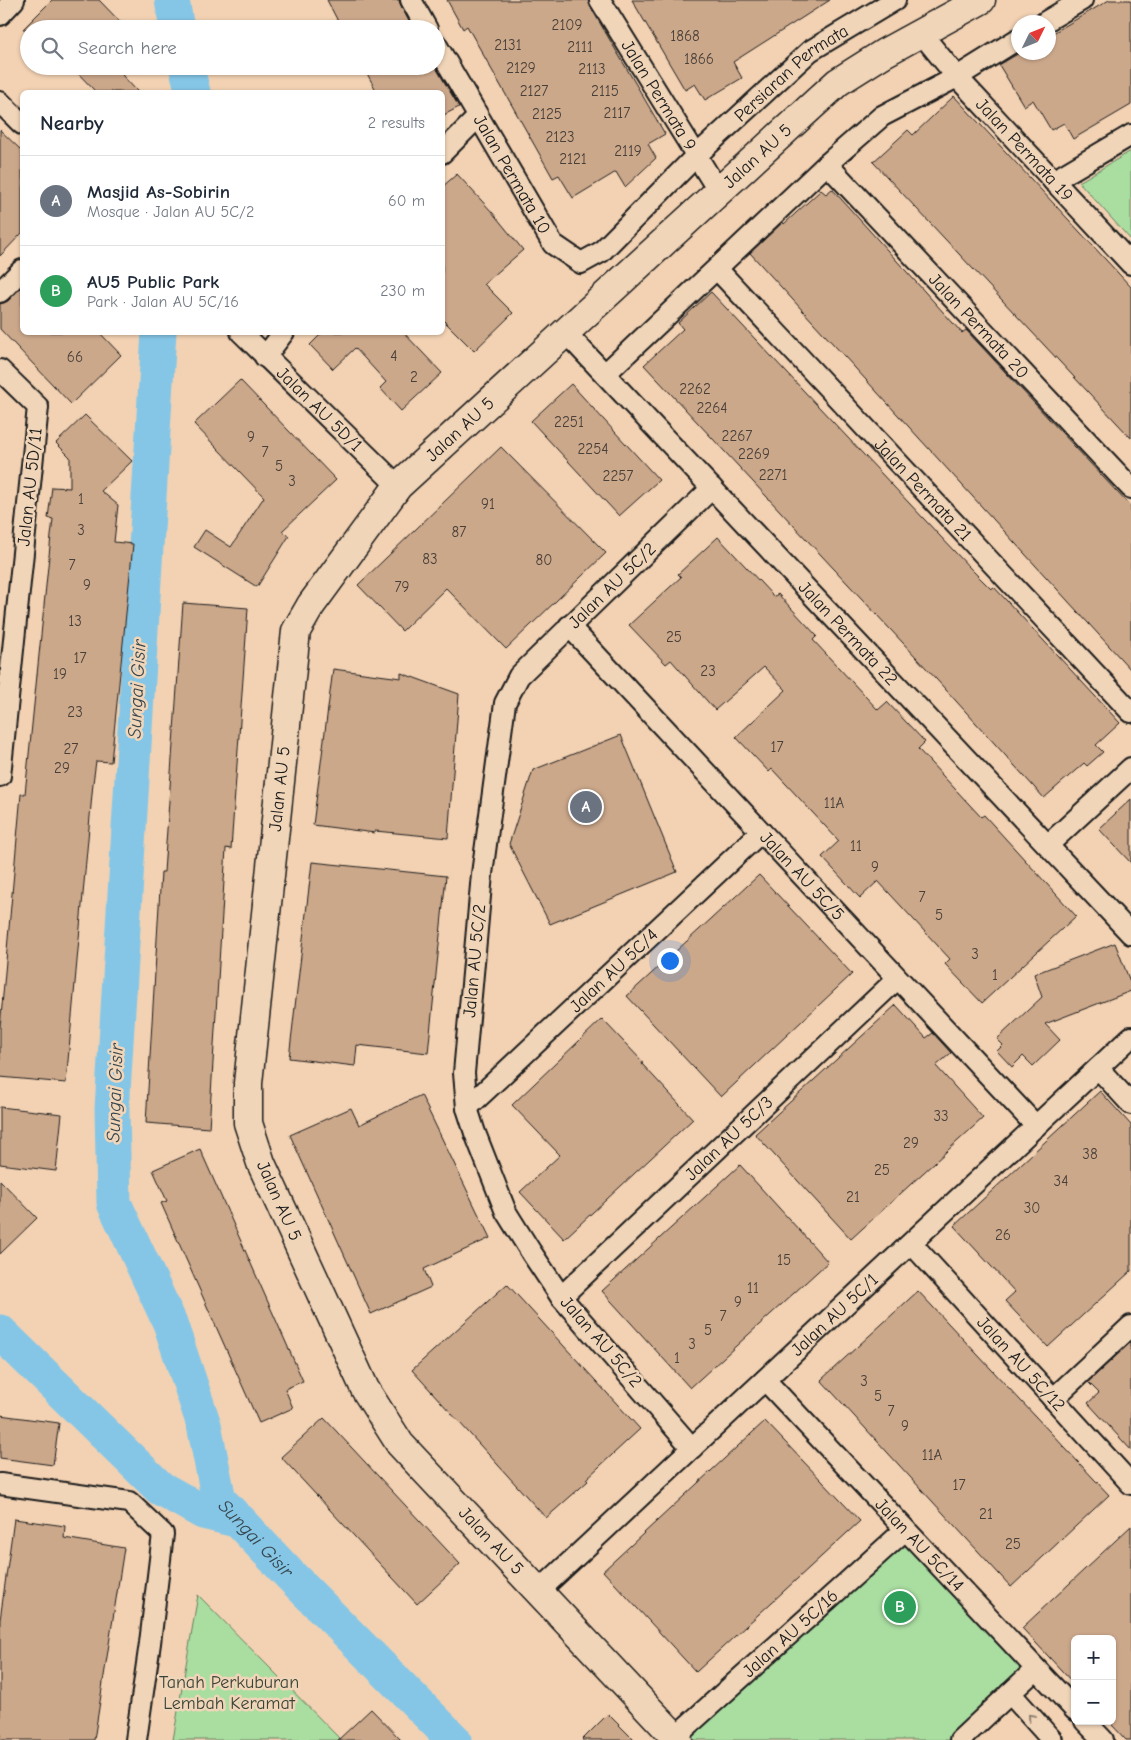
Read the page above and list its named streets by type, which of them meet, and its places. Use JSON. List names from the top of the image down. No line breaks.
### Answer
{"streets":{"main road":["Jalan AU 5"],"street":["Persiaran Permata","Jalan Permata 9","Jalan Permata 19","Jalan Permata 10","Jalan Permata 20","Jalan AU 5D/1","Jalan AU 5D/11","Jalan Permata 21","Jalan AU 5C/2","Jalan Permata 22","Jalan AU 5C/5","Jalan AU 5C/4","Jalan AU 5C/3","Jalan AU 5C/1","Jalan AU 5C/12","Jalan AU 5C/14","Jalan AU 5C/16"]},"crossings":[["Persiaran Permata","Jalan Permata 9"],["Persiaran Permata","Jalan Permata 10"],["Jalan Permata 9","Jalan AU 5"],["Jalan Permata 9","Jalan Permata 10"],["Jalan Permata 19","Jalan AU 5"],["Jalan AU 5","Jalan AU 5D/1"],["Jalan AU 5","Jalan Permata 22"],["Jalan AU 5","Jalan AU 5C/1"],["Jalan AU 5","Jalan AU 5C/16"],["Jalan AU 5C/2","Jalan Permata 22"],["Jalan AU 5C/2","Jalan AU 5C/5"],["Jalan AU 5C/2","Jalan AU 5C/4"],["Jalan AU 5C/2","Jalan AU 5C/3"],["Jalan AU 5C/2","Jalan AU 5C/1"],["Jalan AU 5C/5","Jalan AU 5C/4"],["Jalan AU 5C/5","Jalan AU 5C/3"],["Jalan AU 5C/5","Jalan AU 5C/1"],["Jalan AU 5C/1","Jalan AU 5C/12"],["Jalan AU 5C/1","Jalan AU 5C/14"],["Jalan AU 5C/14","Jalan AU 5C/16"]],"water":["Sungai Gisir"],"parks":["Tanah Perkuburan Lembah Keramat"],"house_numbers":["2109","1868","2131","2111","1866","2129","2113","2127","2115","2117","2125","2123","2119","2121","4","66","2","2262","2264","2251","2267","9","2254","7","2269","5","2271","2257","3","1","91","3","87","83","80","7","9","79","13","25","17","23","19","23","17","27","29","11A","11","9","7","5","3","1","33","29","38","25","34","21","30","26","15","11","9","7","5","3","1","3","5","7","9","11A","17","21","25"],"north":"top right","page":{"search":"Search here","heading":["Nearby","2 results"],"list":[{"mark":"A","name":"Masjid As-Sobirin","note":"Mosque · Jalan AU 5C/2","value":"60 m"},{"mark":"B","name":"AU5 Public Park","note":"Park · Jalan AU 5C/16","value":"230 m"}],"pins":["A","B"],"map_buttons":["+","−"]}}
